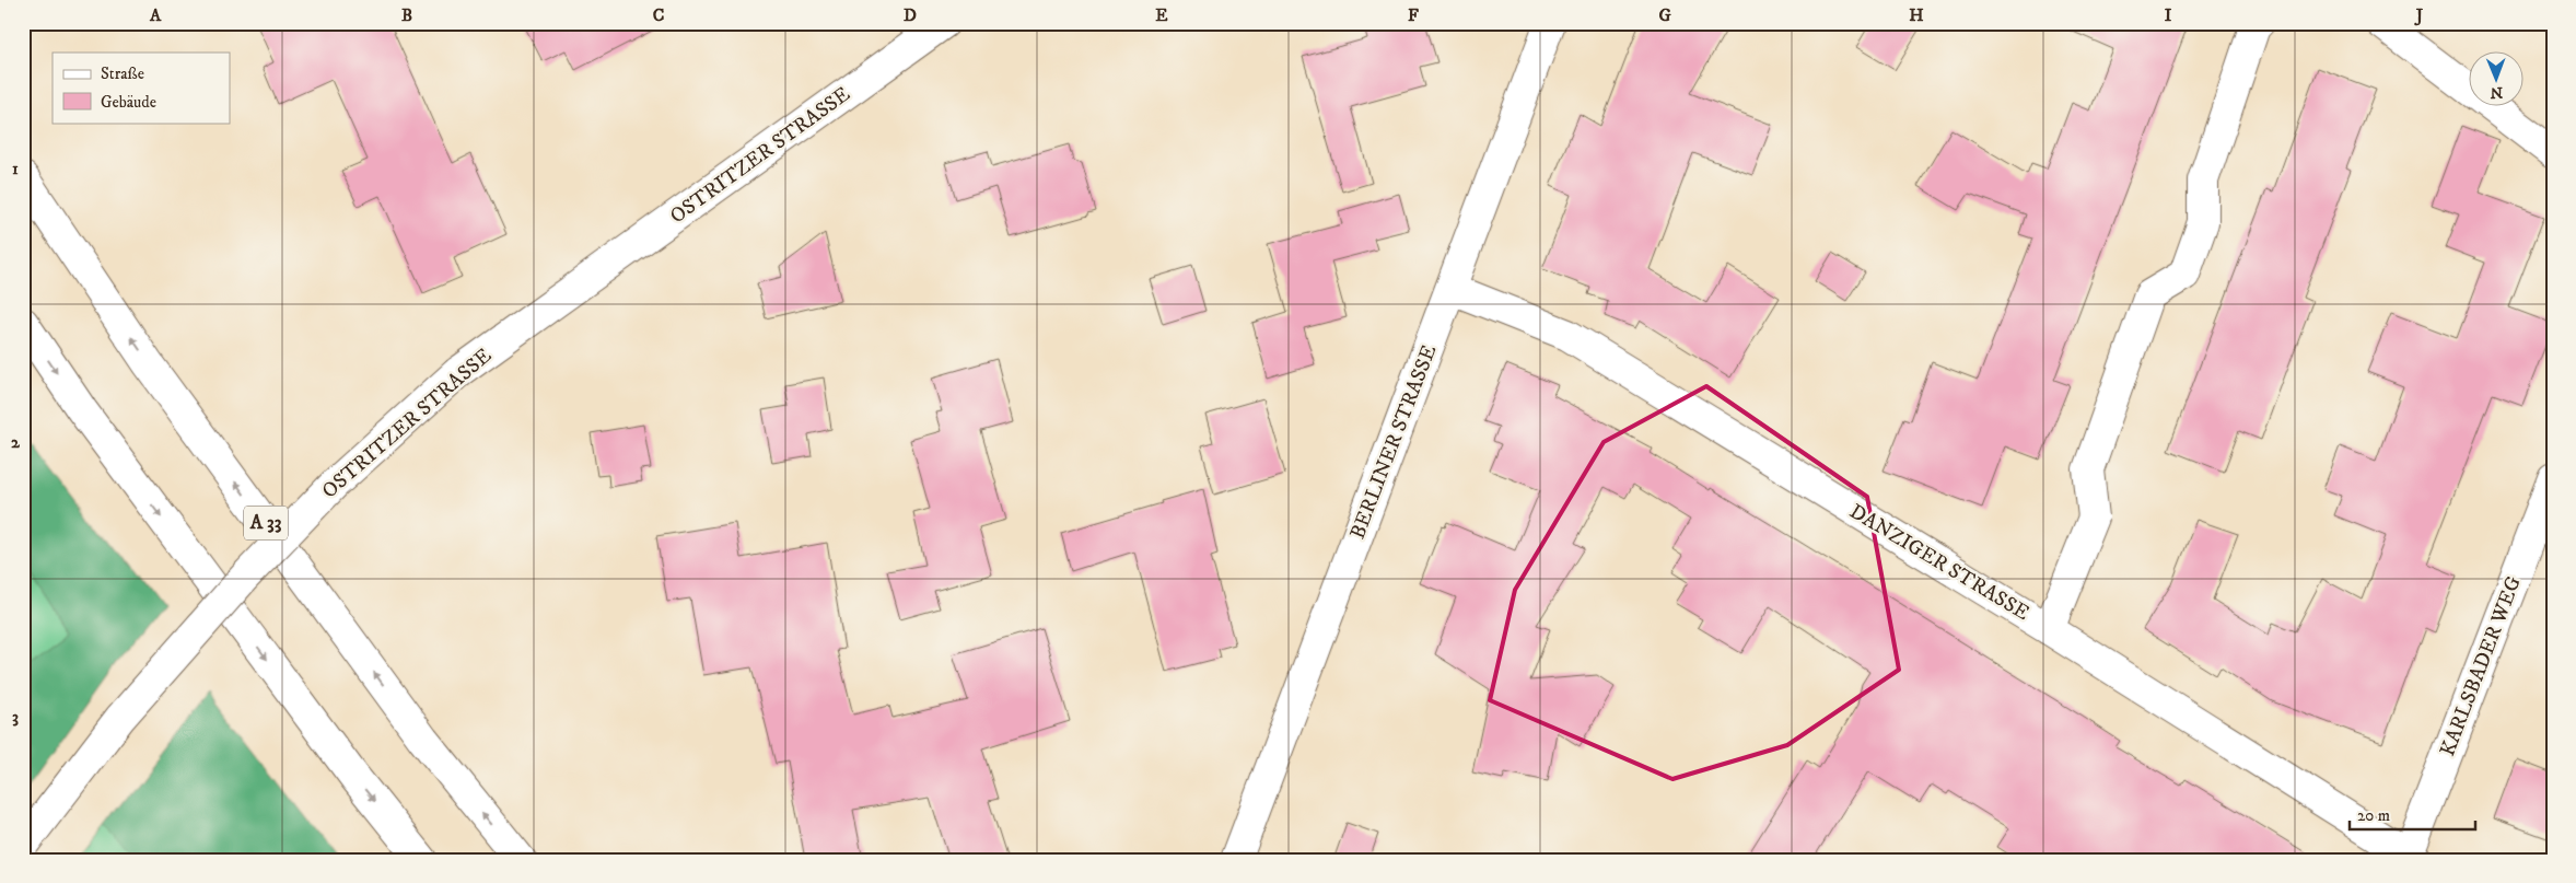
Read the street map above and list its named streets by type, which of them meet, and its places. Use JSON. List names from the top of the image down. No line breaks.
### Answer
{"streets":{"main road":["OSTRITZER STRASSE","BERLINER STRASSE","A 33","DANZIGER STRASSE","KARLSBADER WEG"]},"crossings":[["BERLINER STRASSE","DANZIGER STRASSE"],["DANZIGER STRASSE","KARLSBADER WEG"]],"legend":["Straße","Gebäude"],"scale_bar":"20 m","north":"bottom","grid":{"columns":["A","B","C","D","E","F","G","H","I","J"],"rows":["1","2","3"]}}
